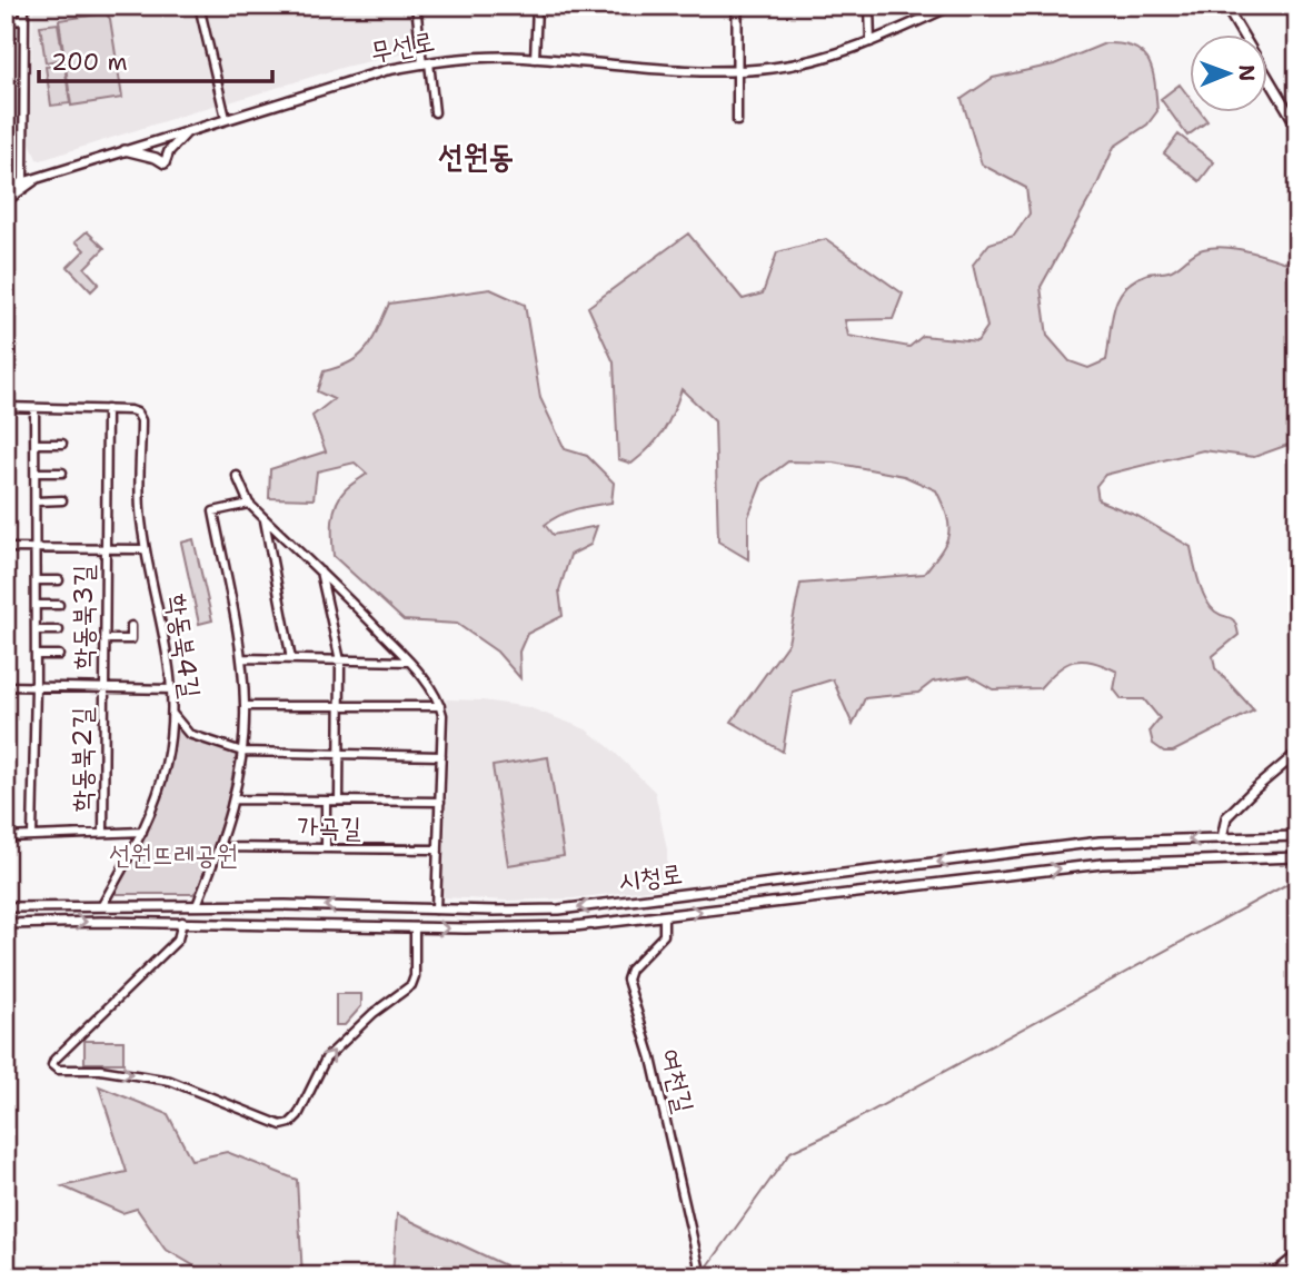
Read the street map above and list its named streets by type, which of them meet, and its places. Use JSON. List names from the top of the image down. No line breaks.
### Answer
{"streets":{"street":["무선로","학동북3길","학동북4길","학동북2길","가곡길","시청로","여천길"]},"crossings":[["학동북3길","학동북4길"],["학동북3길","학동북2길"],["학동북4길","학동북2길"],["학동북4길","시청로"],["시청로","여천길"]],"districts":["선원동"],"parks":["선원뜨레공원"],"scale_bar":"200 m","north":"right"}
